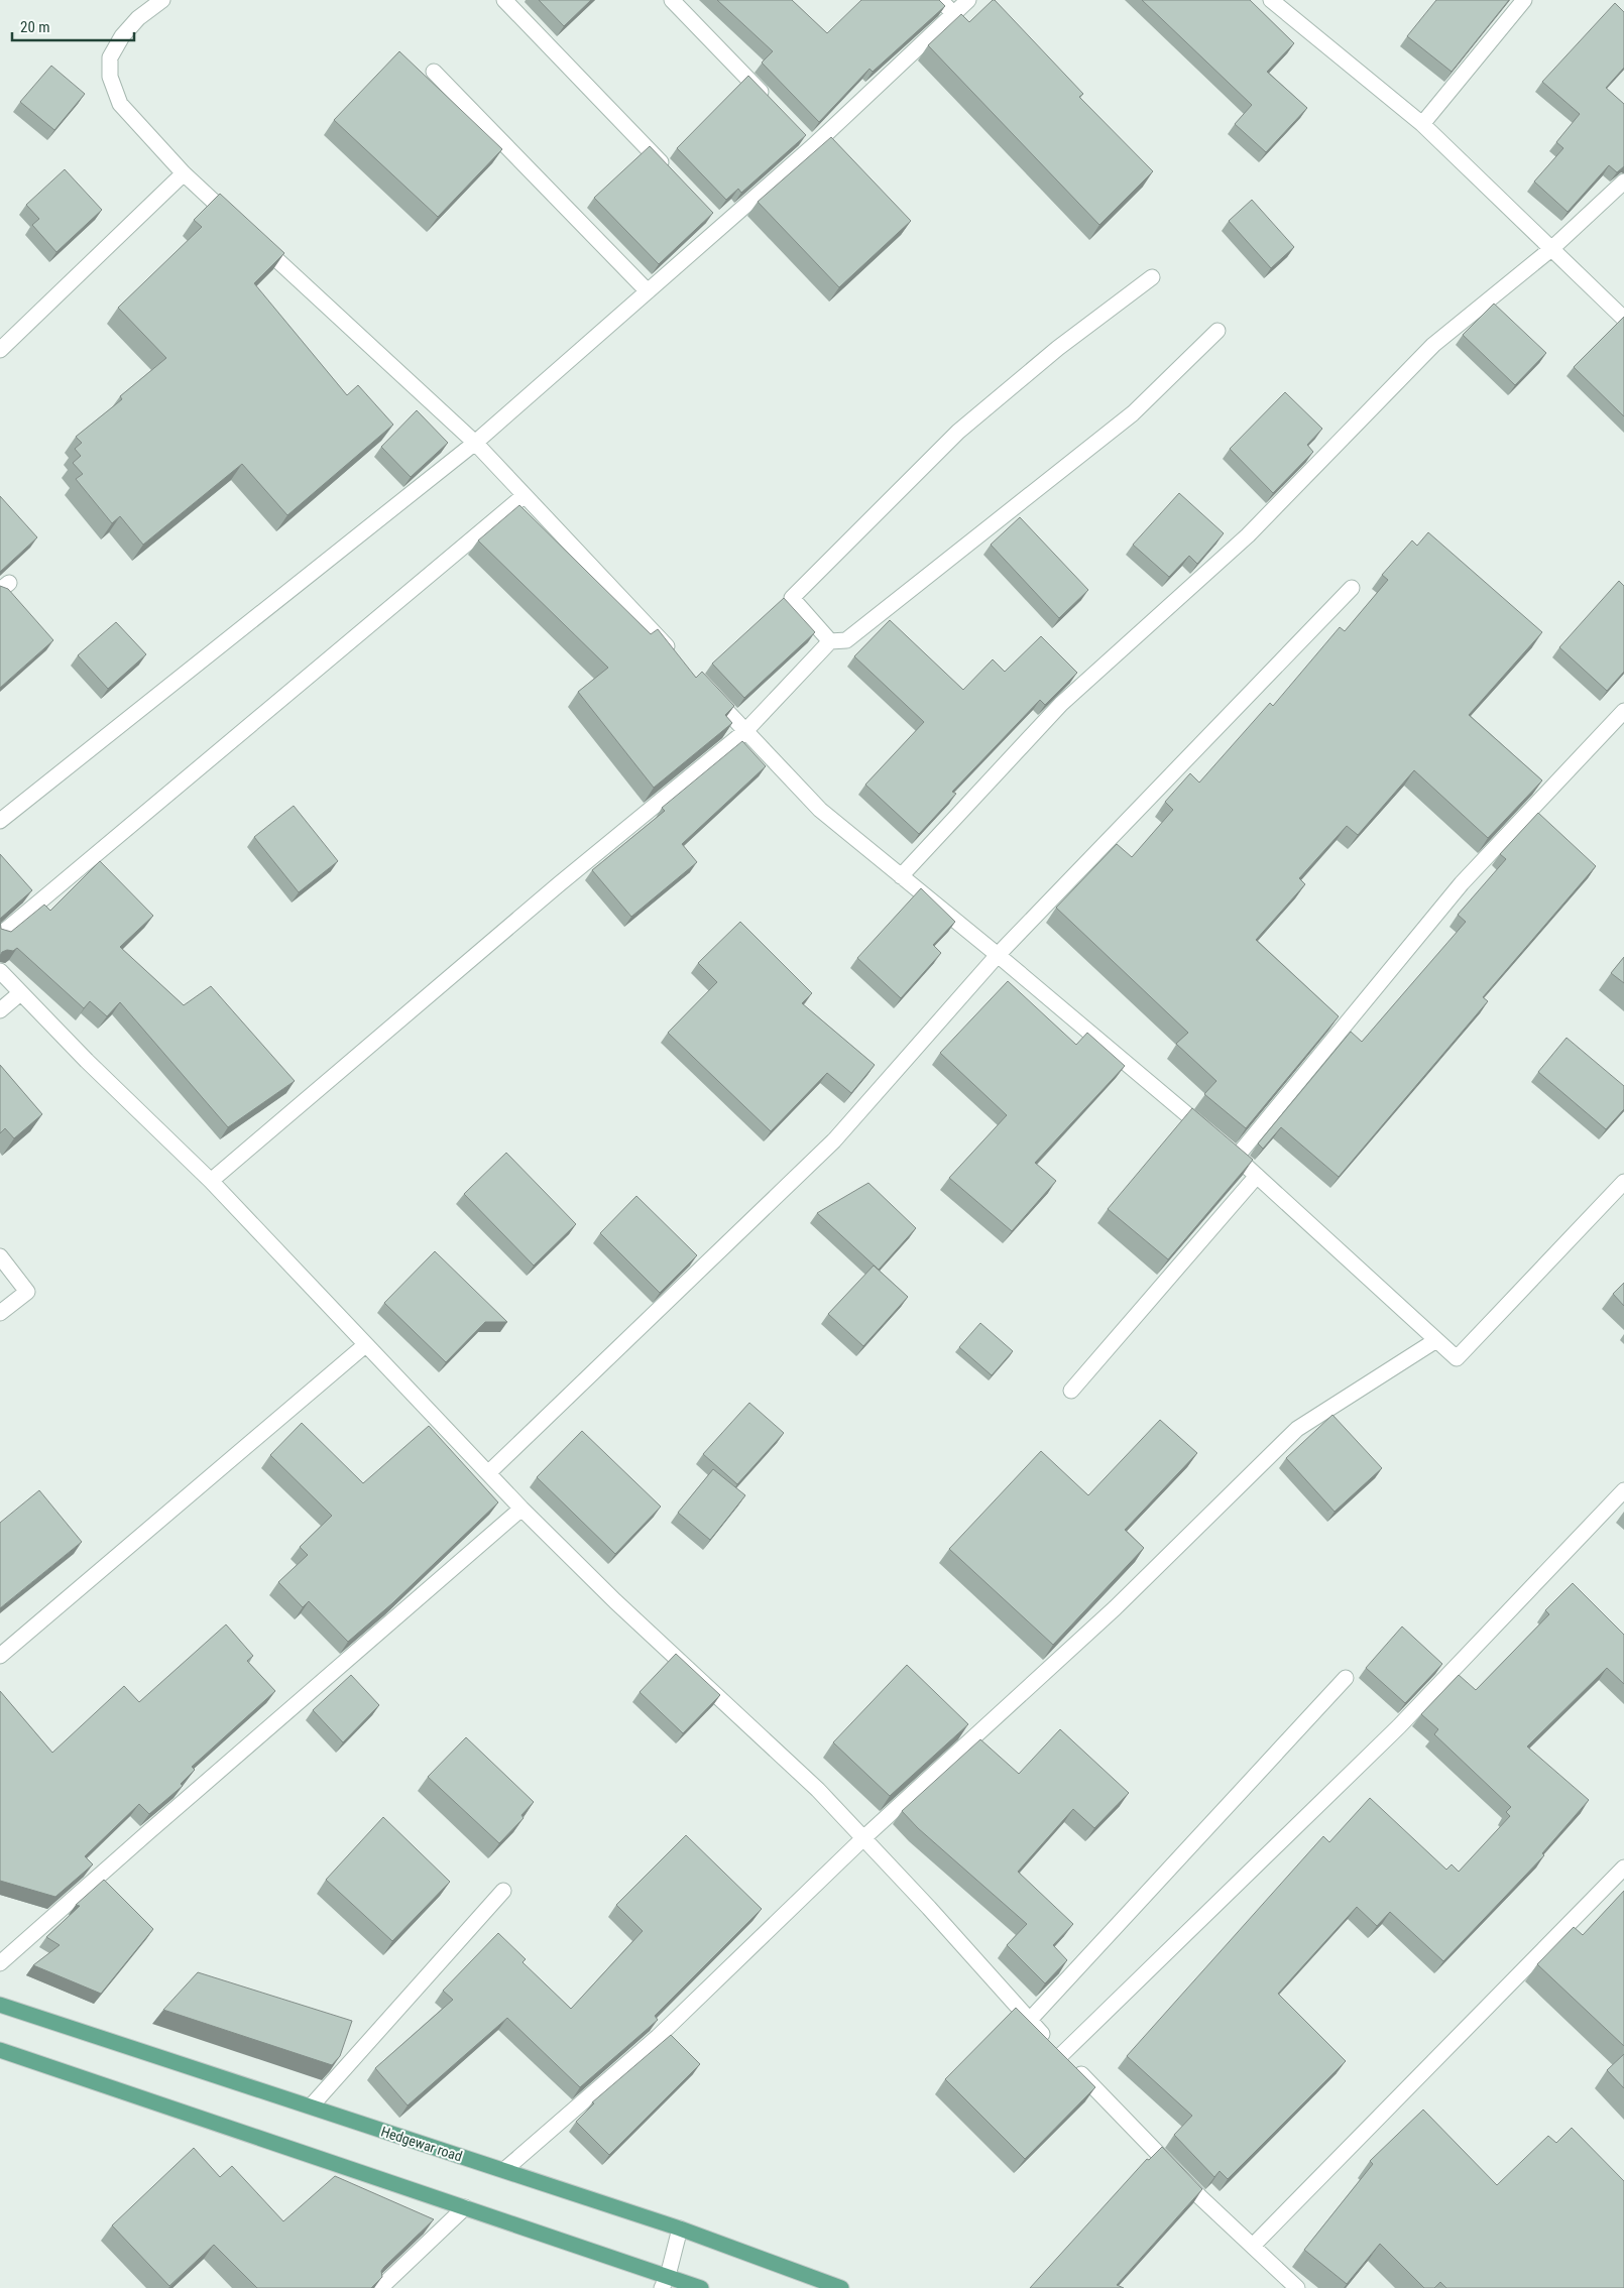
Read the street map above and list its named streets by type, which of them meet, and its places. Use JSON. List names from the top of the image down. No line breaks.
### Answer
{"streets":{"main road":["Hedgewar road"]},"scale_bar":"20 m"}
